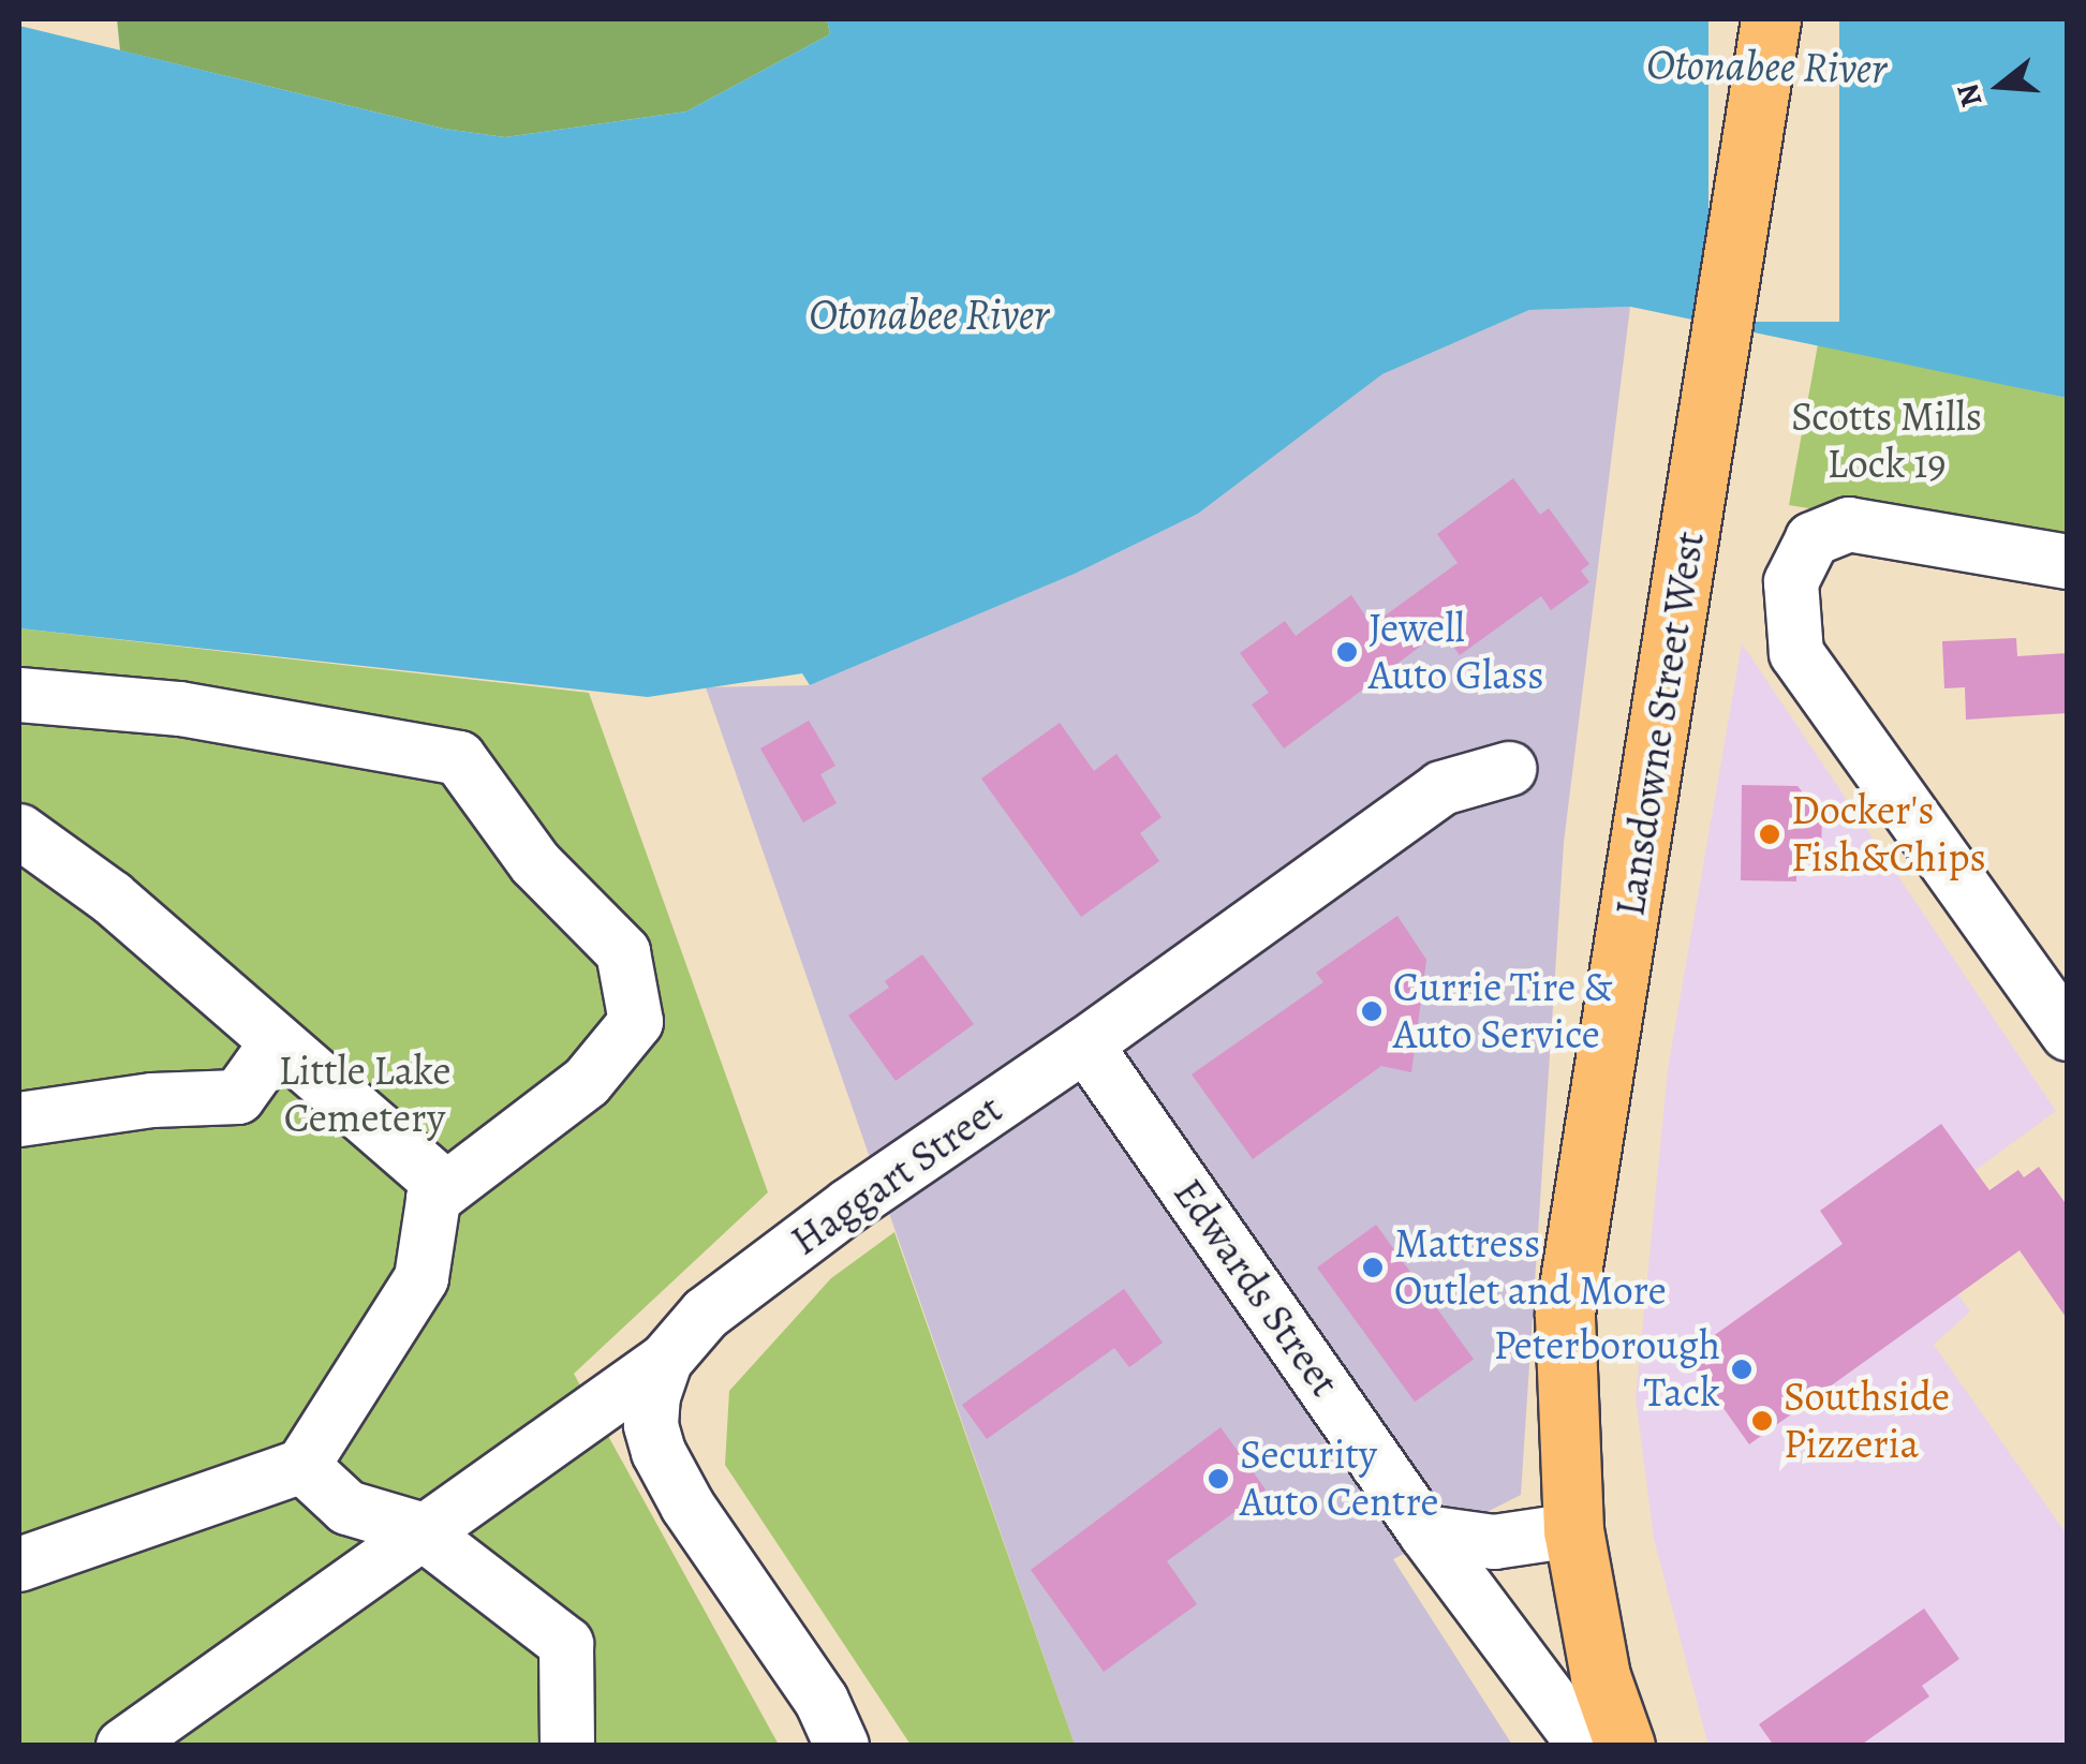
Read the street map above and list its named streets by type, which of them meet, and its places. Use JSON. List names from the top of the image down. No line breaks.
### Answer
{"streets":{"main road":["Lansdowne Street West"],"street":["Haggart Street","Edwards Street"]},"crossings":[["Haggart Street","Edwards Street"]],"water":["Otonabee River"],"parks":["Scotts Mills Lock 19","Little Lake Cemetery"],"places":["Jewell Auto Glass","Docker's Fish&Chips","Currie Tire & Auto Service","Mattress Outlet and More","Peterborough Tack","Southside Pizzeria","Security Auto Centre"],"north":"left"}
